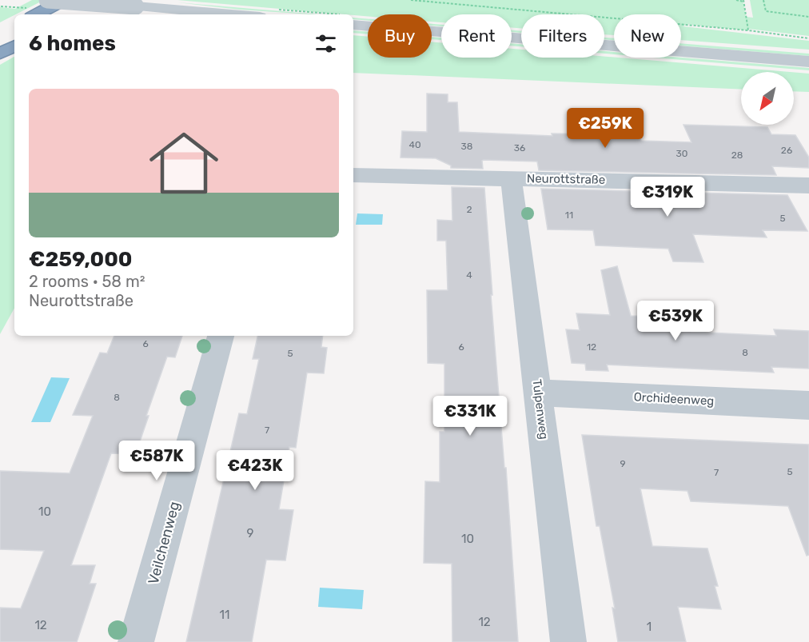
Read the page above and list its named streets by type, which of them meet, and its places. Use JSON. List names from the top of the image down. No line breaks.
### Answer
{"streets":{"street":["Neurottstraße","Orchideenweg","Tulpenweg","Veilchenweg"]},"crossings":[["Neurottstraße","Tulpenweg"],["Orchideenweg","Tulpenweg"]],"house_numbers":["40","38","36","26","30","28","2","11","5","4","6","6","12","8","5","8","7","9","5","7","10","9","10","11","12","12","1"],"north":"bottom left","page":{"chip":["Buy","Rent","Filters","New"],"heading":"6 homes","list":[{"name":"€259,000","note":"2 rooms · 58 m² · Neurottstraße"}],"price":["€259K","€319K","€539K","€331K","€587K","€423K"]}}
